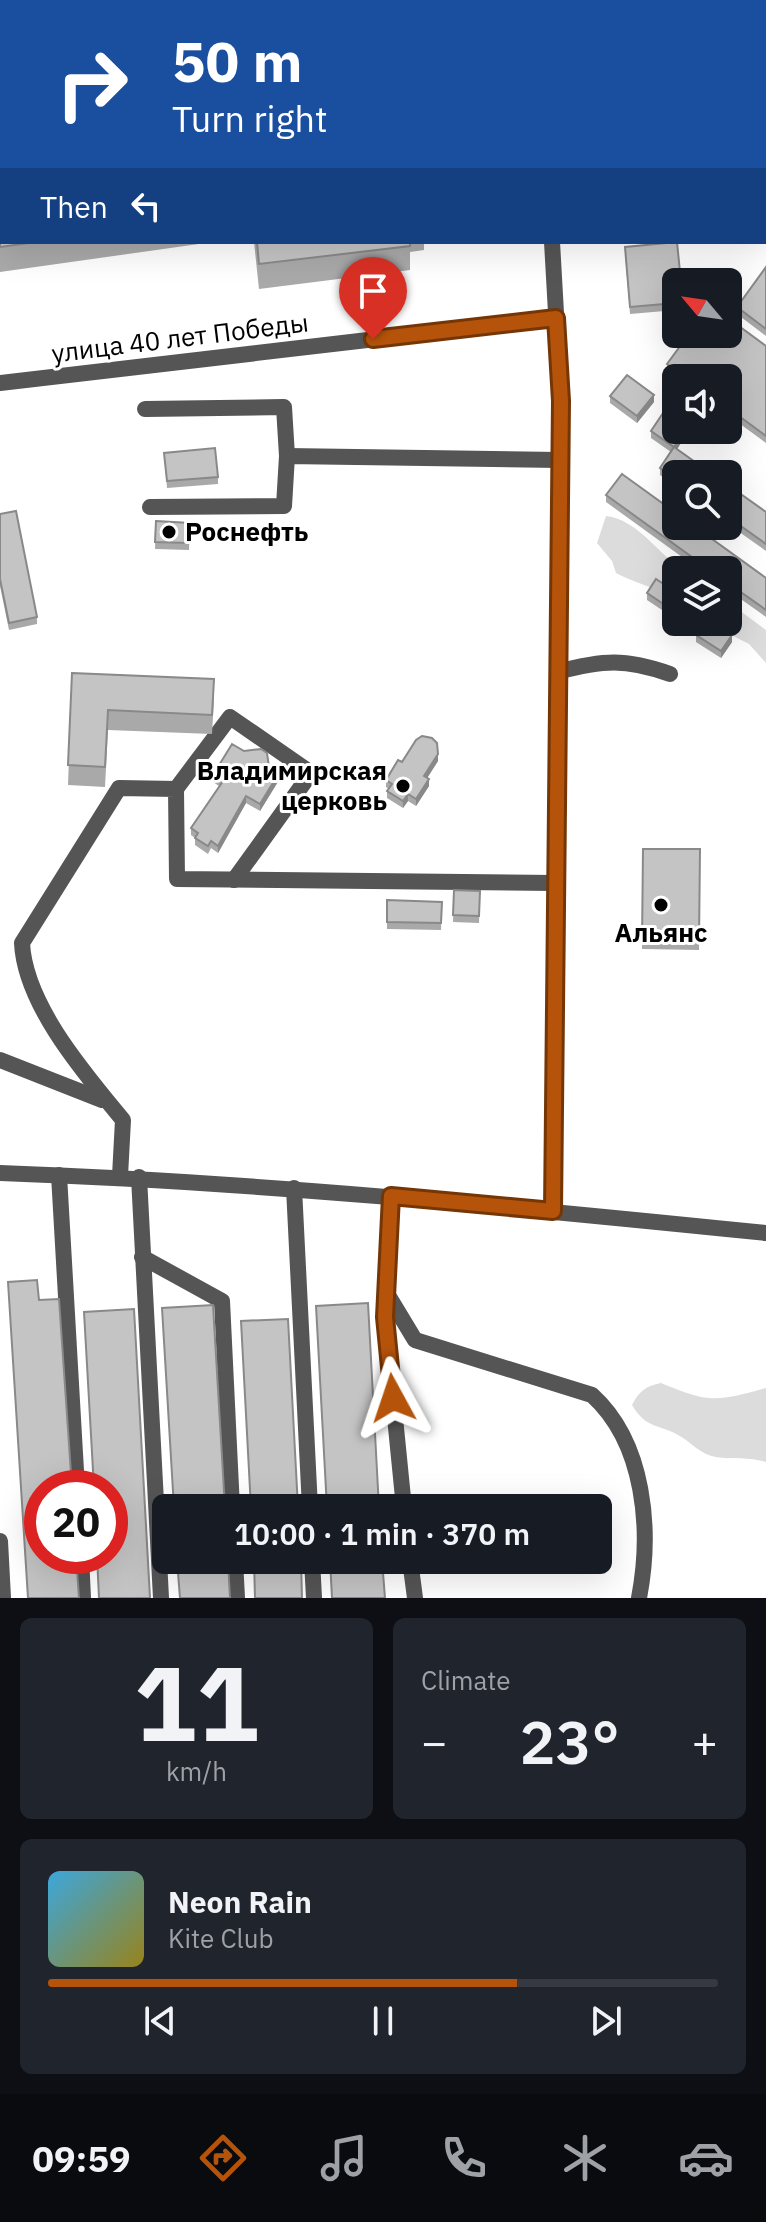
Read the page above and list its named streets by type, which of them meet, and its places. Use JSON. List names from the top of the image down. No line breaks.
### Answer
{"streets":{"street":["улица 40 лет Победы"]},"places":["Роснефть","Владимирская церковь","Альянс"],"north":"top left","page":{"turn":["50 m","Turn right"],"then":"Then","limit":"20","trip":"10:00 · 1 min · 370 m","tile":[["11","km/h"],"Climate"],"heat":["−","23°","+"],"song":["Neon Rain","Kite Club"],"tabs":"09:59"}}
